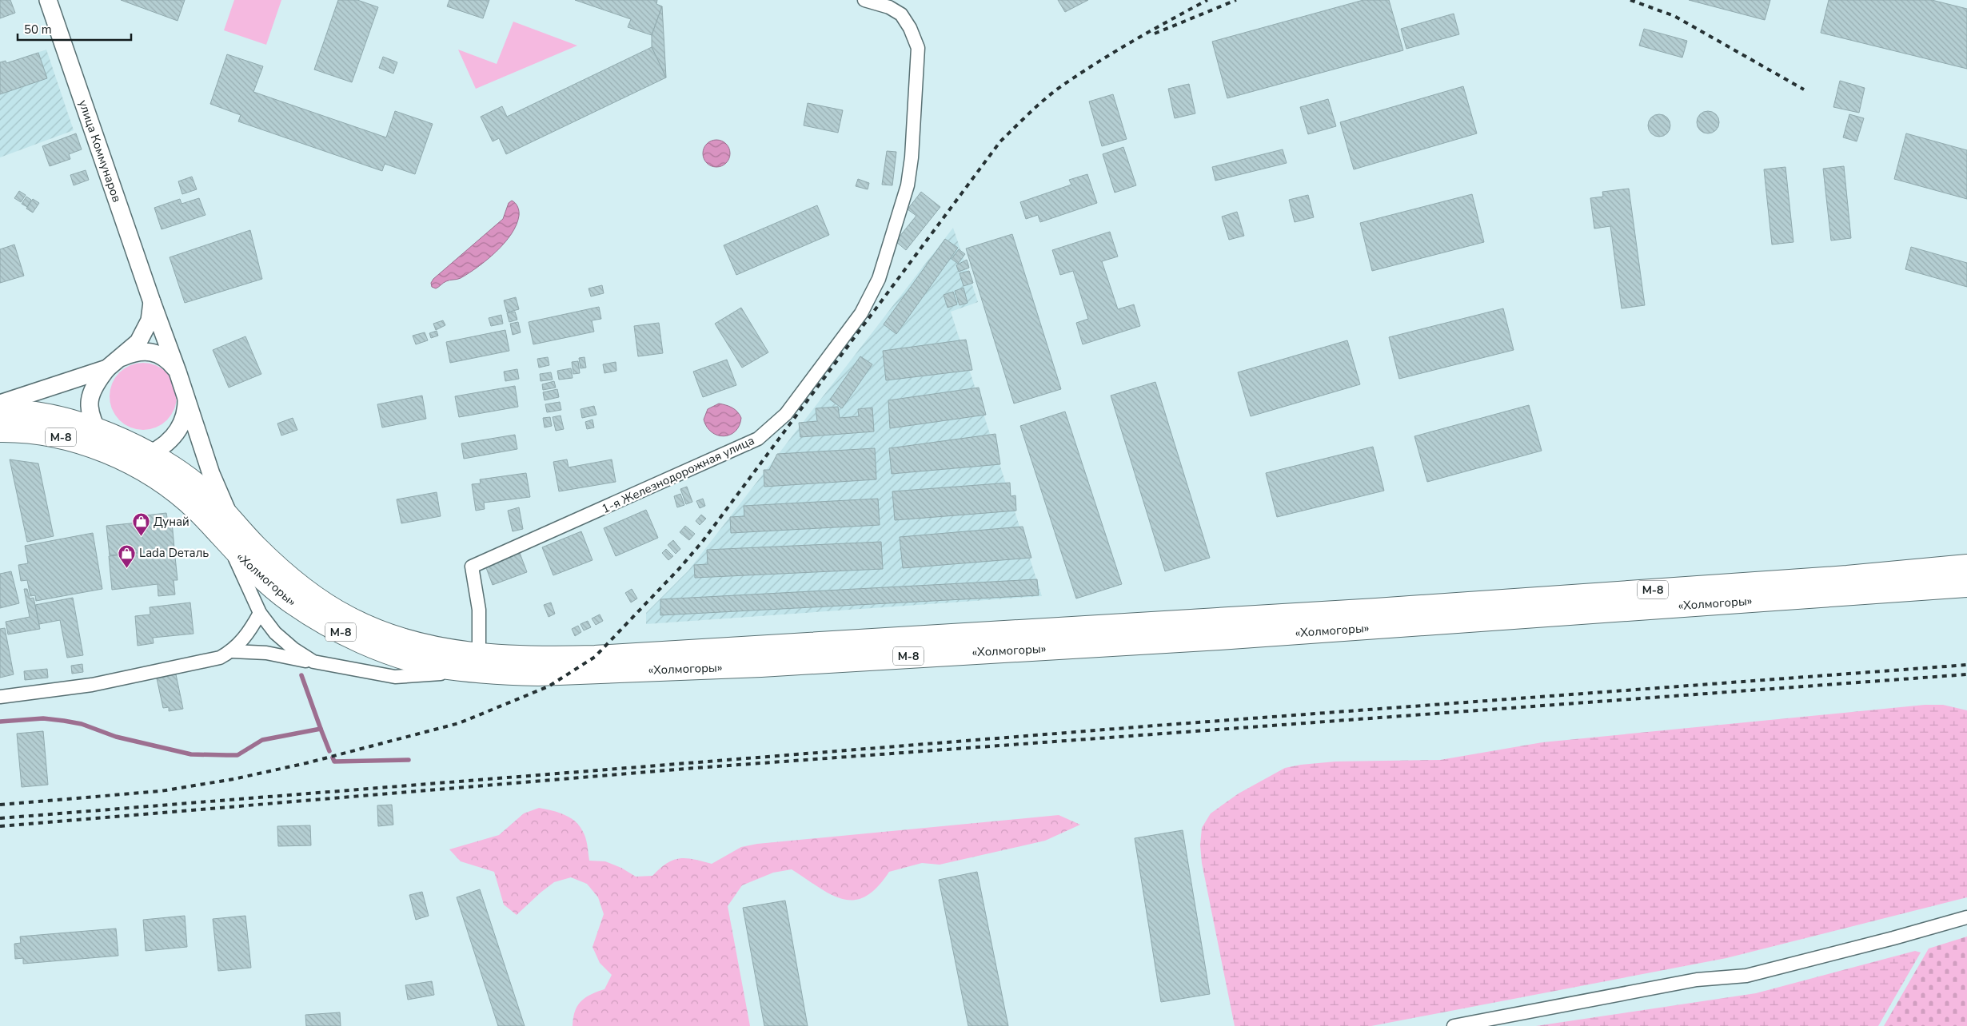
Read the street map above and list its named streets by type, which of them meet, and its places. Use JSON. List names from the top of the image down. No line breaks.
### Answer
{"streets":{"highway":["М-8","«Холмогоры»"],"street":["улица Коммунаров","1-я Железнодорожная улица"]},"crossings":[["улица Коммунаров","М-8"],["улица Коммунаров","«Холмогоры»"],["М-8","«Холмогоры»"],["1-я Железнодорожная улица","«Холмогоры»"]],"places":{"shop":["Дунай","Lada Dеталь"]},"scale_bar":"50 m"}
